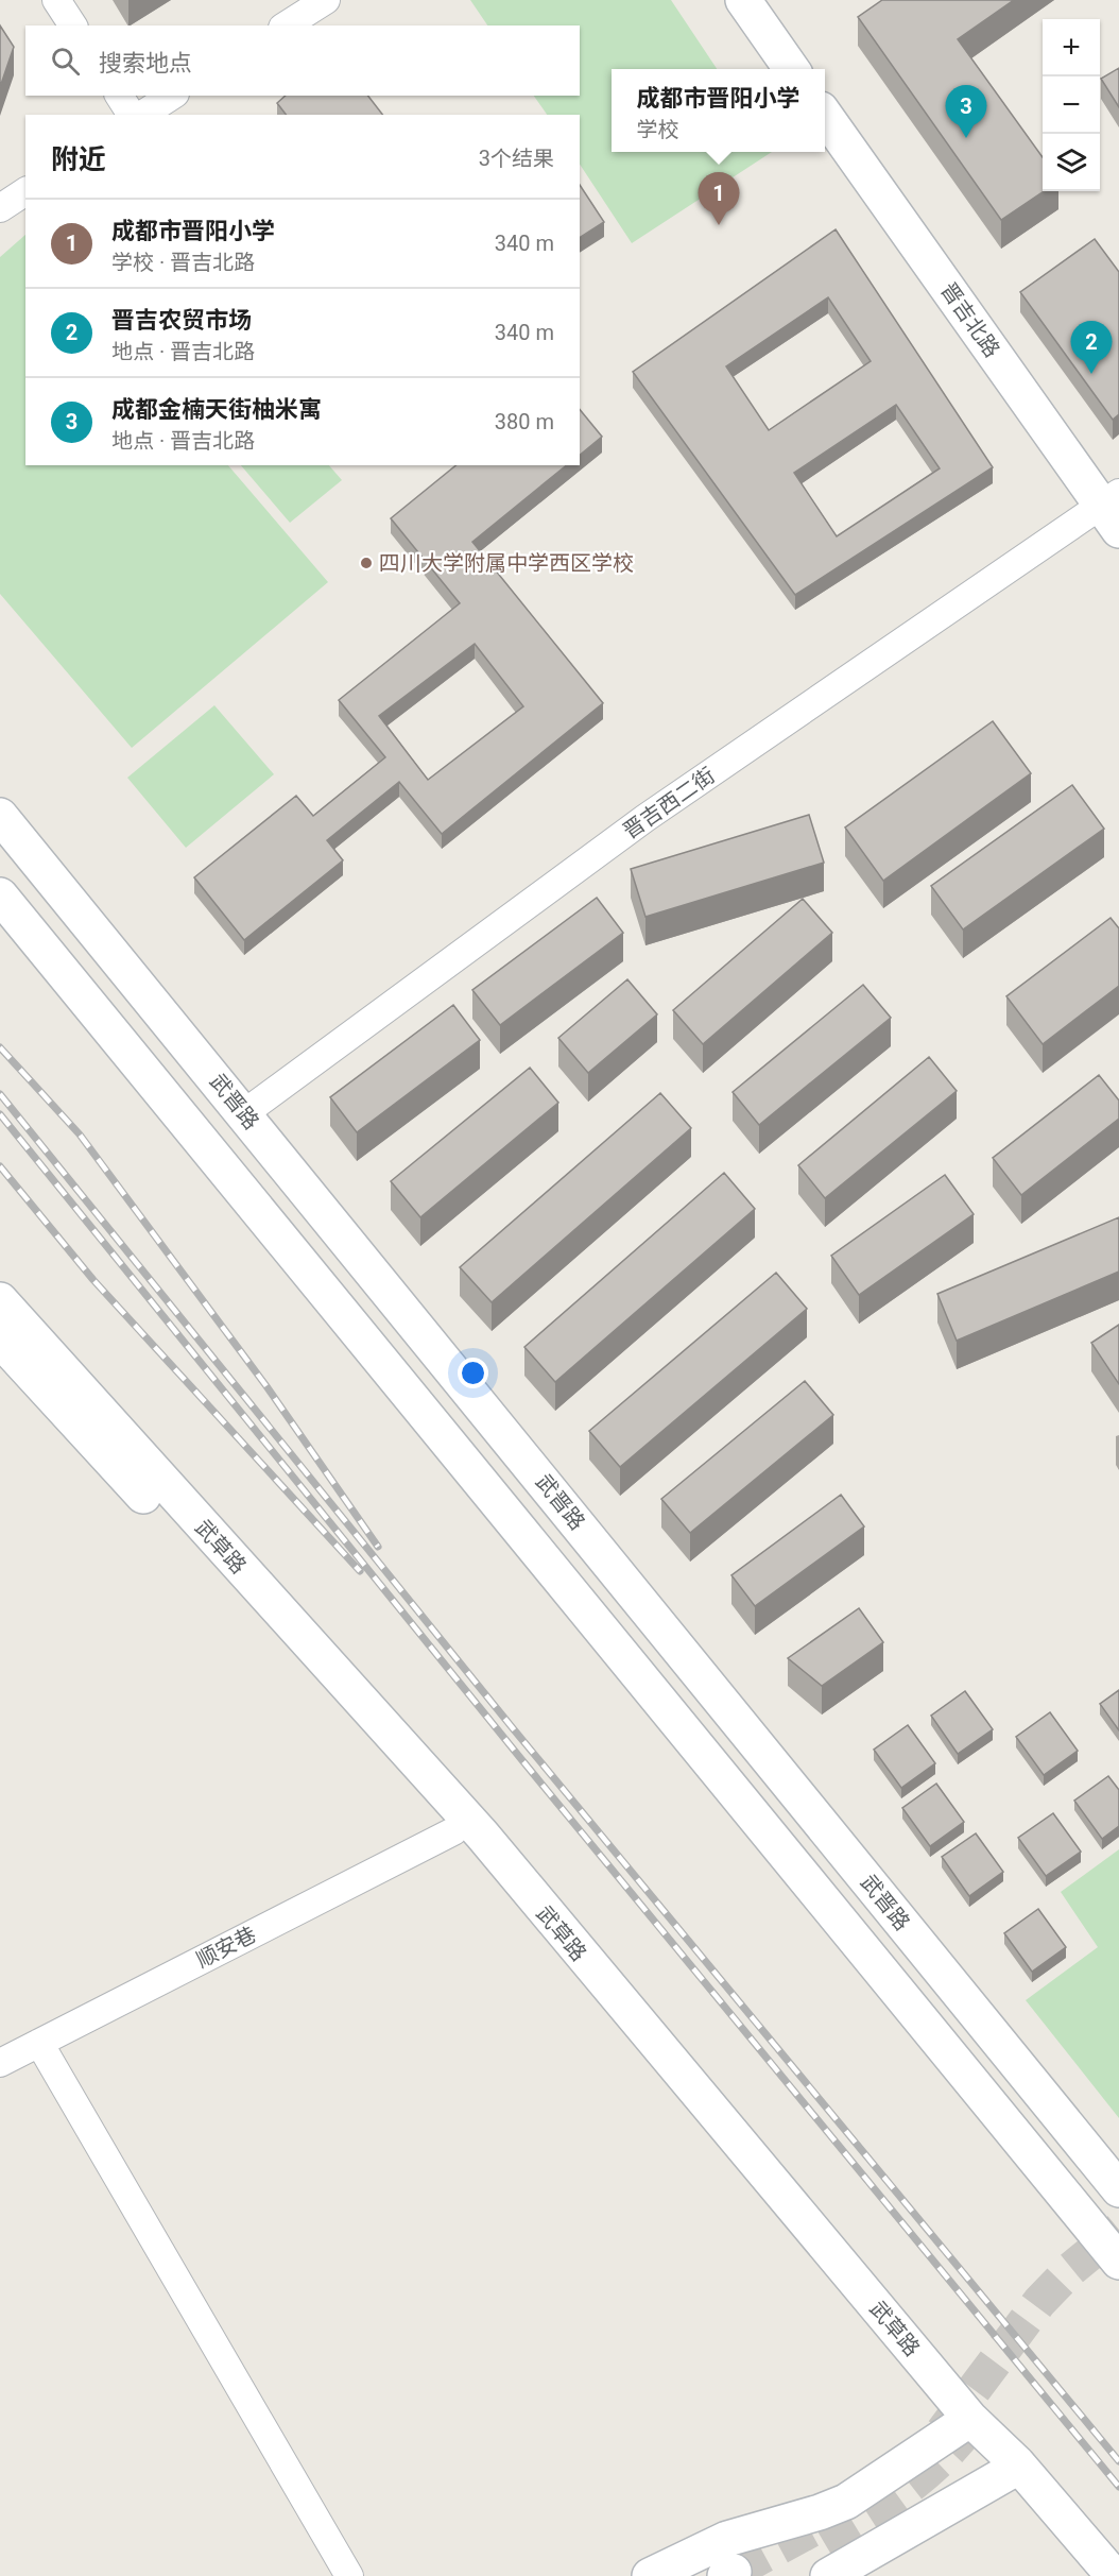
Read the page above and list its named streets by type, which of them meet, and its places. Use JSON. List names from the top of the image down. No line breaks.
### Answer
{"streets":{"street":["晋吉北路","晋吉西二街","武晋路","武草路","顺安巷"]},"crossings":[["晋吉北路","晋吉西二街"],["晋吉西二街","武晋路"],["武草路","顺安巷"]],"places":["四川大学附属中学西区学校"],"page":{"map_buttons":["+","−"],"search":"搜索地点","popup":["成都市晋阳小学","学校"],"pins":["3","1","2"],"heading":["附近","3个结果"],"list":[{"mark":"1","name":"成都市晋阳小学","note":"学校 · 晋吉北路","value":"340 m"},{"mark":"2","name":"晋吉农贸市场","note":"地点 · 晋吉北路","value":"340 m"},{"mark":"3","name":"成都金楠天街柚米寓","note":"地点 · 晋吉北路","value":"380 m"}]}}
